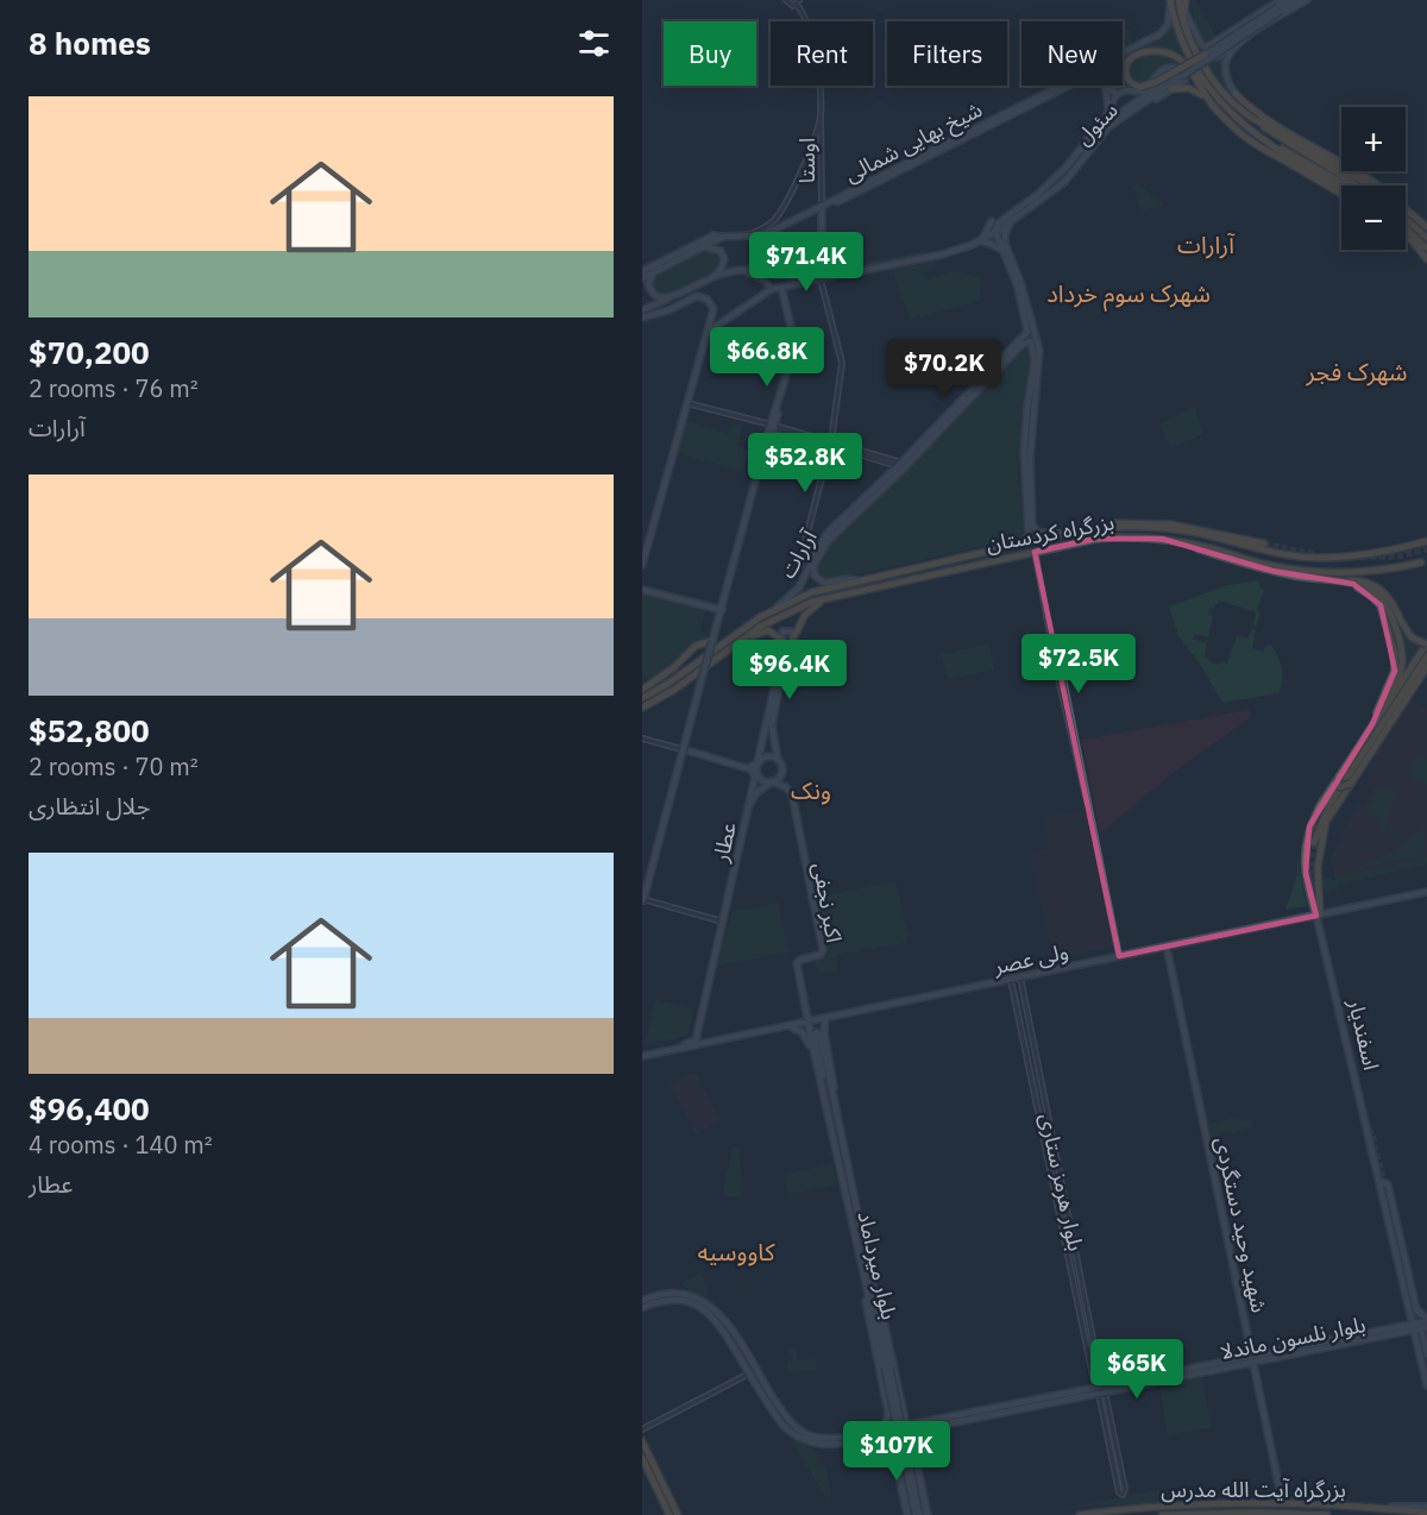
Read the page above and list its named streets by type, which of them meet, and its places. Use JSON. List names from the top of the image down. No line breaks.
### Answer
{"streets":{"highway":["بزرگراه کردستان","بزرگراه آیت الله مدرس"],"main road":["سئول","شیخ بهایی شمالی","اوستا","آرارات","عطار","اکبر نجفی","ولی عصر","اسفندیار","شهید وحید دستگردی","بلوار میرداماد","بلوار نلسون ماندلا"],"street":["بلوار هرمز ستاری"]},"crossings":[["سئول","اوستا"],["شیخ بهایی شمالی","اوستا"],["بزرگراه کردستان","آرارات"],["عطار","ولی عصر"],["اکبر نجفی","ولی عصر"],["اکبر نجفی","بلوار میرداماد"],["ولی عصر","اسفندیار"],["ولی عصر","بلوار هرمز ستاری"],["ولی عصر","شهید وحید دستگردی"],["ولی عصر","بلوار میرداماد"],["اسفندیار","بلوار نلسون ماندلا"],["بلوار هرمز ستاری","بلوار نلسون ماندلا"],["شهید وحید دستگردی","بلوار نلسون ماندلا"],["شهید وحید دستگردی","بزرگراه آیت الله مدرس"]],"districts":["آرارات","شهرک سوم خرداد","شهرک فجر","ونک","کاووسیه"],"page":{"heading":"8 homes","chip":["Buy","Rent","Filters","New"],"list":[{"name":"$70,200","note":"2 rooms · 76 m² · آرارات"},{"name":"$52,800","note":"2 rooms · 70 m² · جلال انتظاری"},{"name":"$96,400","note":"4 rooms · 140 m² · عطار"}],"map_buttons":["+","−"],"price":["$71.4K","$66.8K","$70.2K","$52.8K","$72.5K","$96.4K","$65K","$107K"]}}
